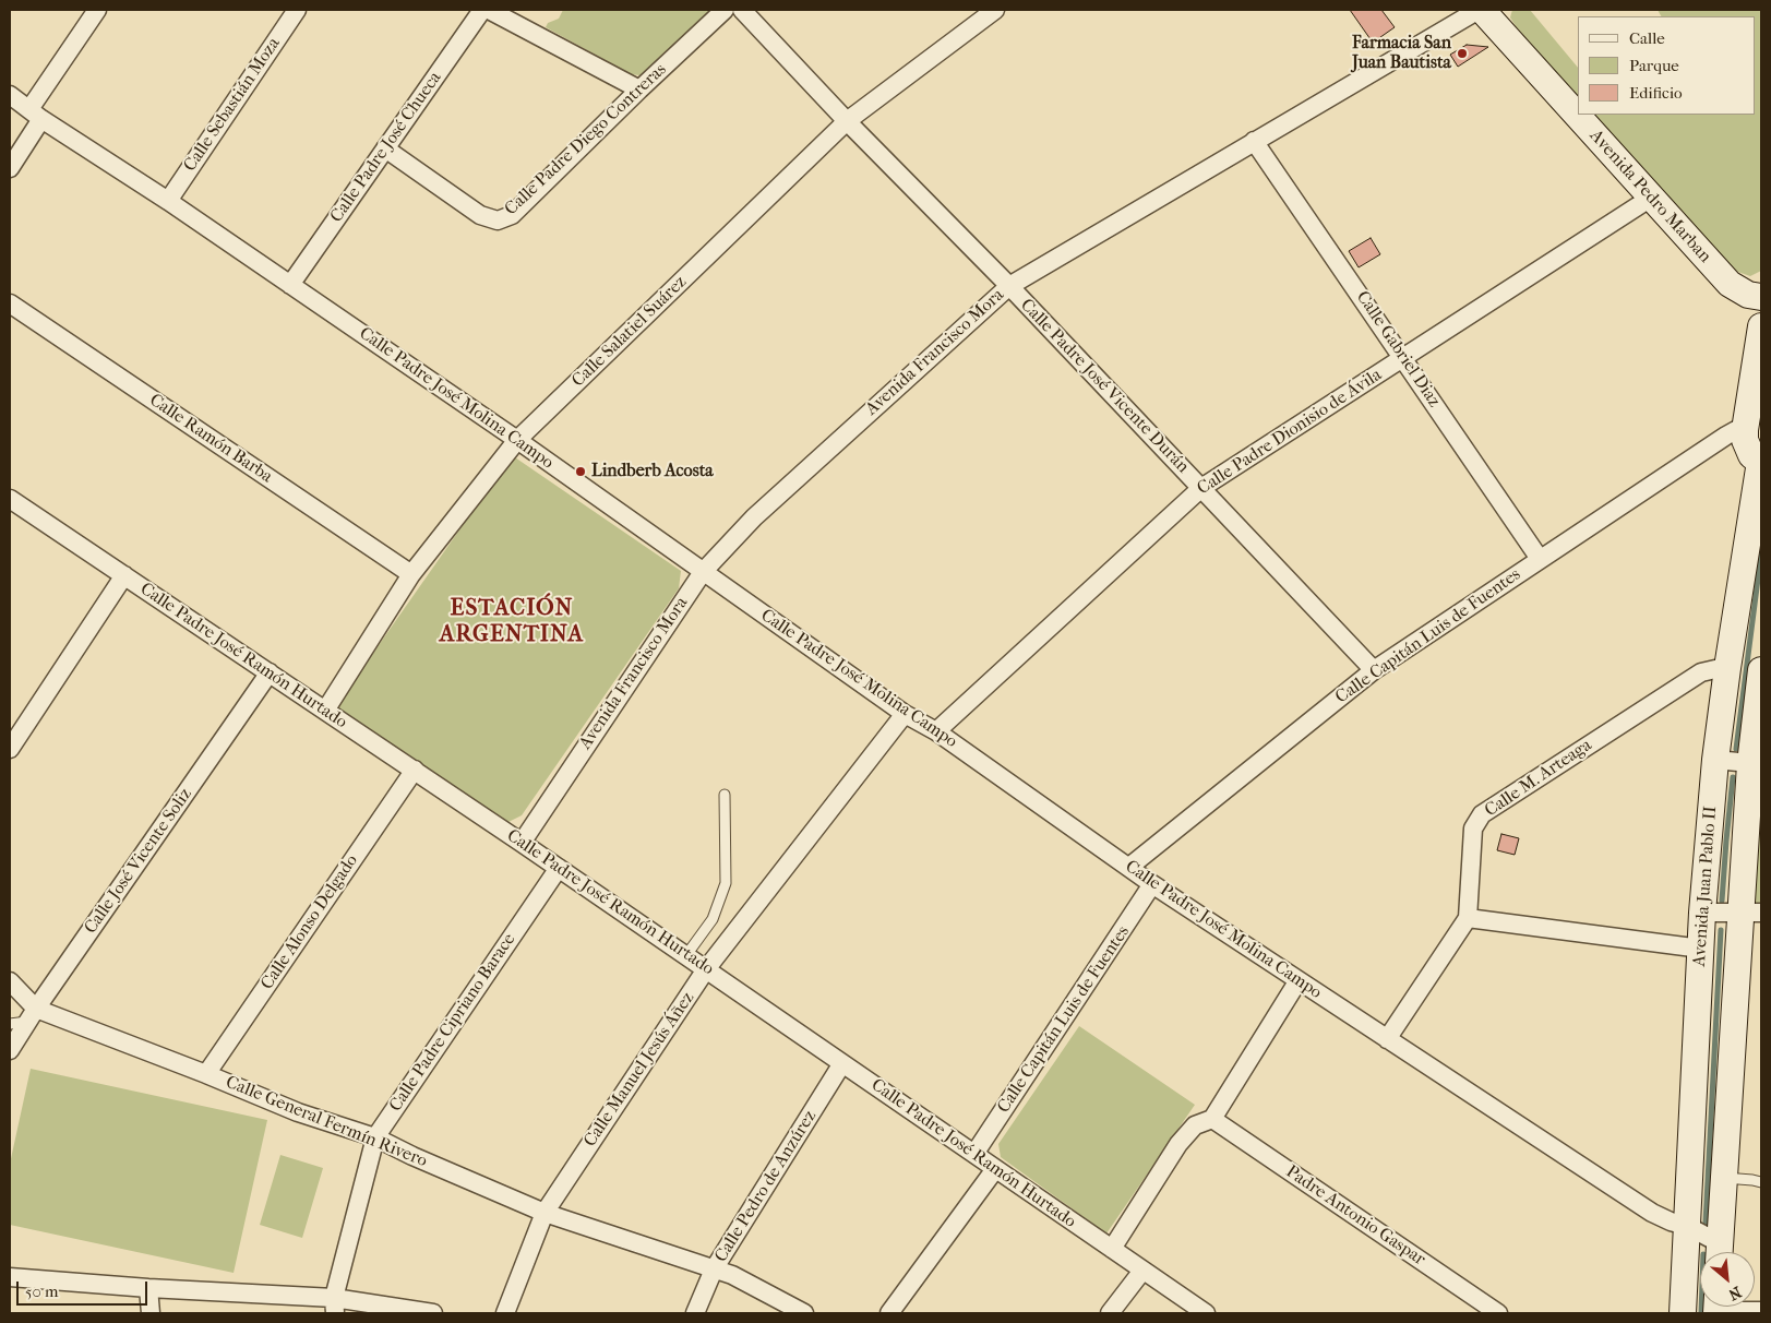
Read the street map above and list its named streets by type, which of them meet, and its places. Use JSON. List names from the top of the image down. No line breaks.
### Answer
{"streets":{"street":["Calle Sebastián Moza","Calle Padre Diego Contreras","Calle Padre José Chueca","Avenida Pedro Marban","Calle Salatiel Suárez","Calle Gabriel Diaz","Avenida Francisco Mora","Calle Padre José Vicente Durán","Calle Padre José Molina Campo","Calle Padre Dionisio de Ávila","Calle Ramón Barba","Calle Capitán Luis de Fuentes","Calle Padre José Ramón Hurtado","Calle M. Arteaga","Calle José Vicente Soliz","Avenida Juan Pablo II","Calle Alonso Delgado","Calle Padre Cipriano Barace","Calle Manuel Jesús Áñez","Calle General Fermín Rivero","Calle Pedro de Anzúrez","Padre Antonio Gaspar"]},"crossings":[["Calle Sebastián Moza","Calle Padre José Molina Campo"],["Calle Padre Diego Contreras","Calle Padre José Chueca"],["Calle Padre José Chueca","Calle Padre José Molina Campo"],["Avenida Pedro Marban","Avenida Francisco Mora"],["Avenida Pedro Marban","Calle Padre Dionisio de Ávila"],["Calle Salatiel Suárez","Calle Padre José Vicente Durán"],["Calle Salatiel Suárez","Calle Padre José Molina Campo"],["Calle Salatiel Suárez","Calle Ramón Barba"],["Calle Salatiel Suárez","Calle Padre José Ramón Hurtado"],["Calle Gabriel Diaz","Avenida Francisco Mora"],["Calle Gabriel Diaz","Calle Padre Dionisio de Ávila"],["Calle Gabriel Diaz","Calle Capitán Luis de Fuentes"],["Avenida Francisco Mora","Calle Padre José Vicente Durán"],["Avenida Francisco Mora","Calle Padre José Molina Campo"],["Avenida Francisco Mora","Calle Padre José Ramón Hurtado"],["Calle Padre José Vicente Durán","Calle Padre Dionisio de Ávila"],["Calle Padre José Vicente Durán","Calle Capitán Luis de Fuentes"],["Calle Padre José Molina Campo","Calle Padre Dionisio de Ávila"],["Calle Padre José Molina Campo","Calle Capitán Luis de Fuentes"],["Calle Padre José Molina Campo","Avenida Juan Pablo II"],["Calle Padre José Molina Campo","Calle Manuel Jesús Áñez"],["Calle Capitán Luis de Fuentes","Calle Padre José Ramón Hurtado"],["Calle Padre José Ramón Hurtado","Calle José Vicente Soliz"],["Calle Padre José Ramón Hurtado","Calle Alonso Delgado"],["Calle Padre José Ramón Hurtado","Calle Padre Cipriano Barace"],["Calle Padre José Ramón Hurtado","Calle Manuel Jesús Áñez"],["Calle Padre José Ramón Hurtado","Calle Pedro de Anzúrez"],["Calle M. Arteaga","Avenida Juan Pablo II"],["Calle José Vicente Soliz","Calle General Fermín Rivero"],["Calle Alonso Delgado","Calle General Fermín Rivero"],["Calle Padre Cipriano Barace","Calle General Fermín Rivero"],["Calle Manuel Jesús Áñez","Calle General Fermín Rivero"],["Calle General Fermín Rivero","Calle Pedro de Anzúrez"]],"districts":["ESTACIÓN ARGENTINA"],"places":["Farmacia San Juan Bautista","Lindberb Acosta"],"legend":["Calle","Parque","Edificio"],"scale_bar":"50 m","north":"bottom right"}
